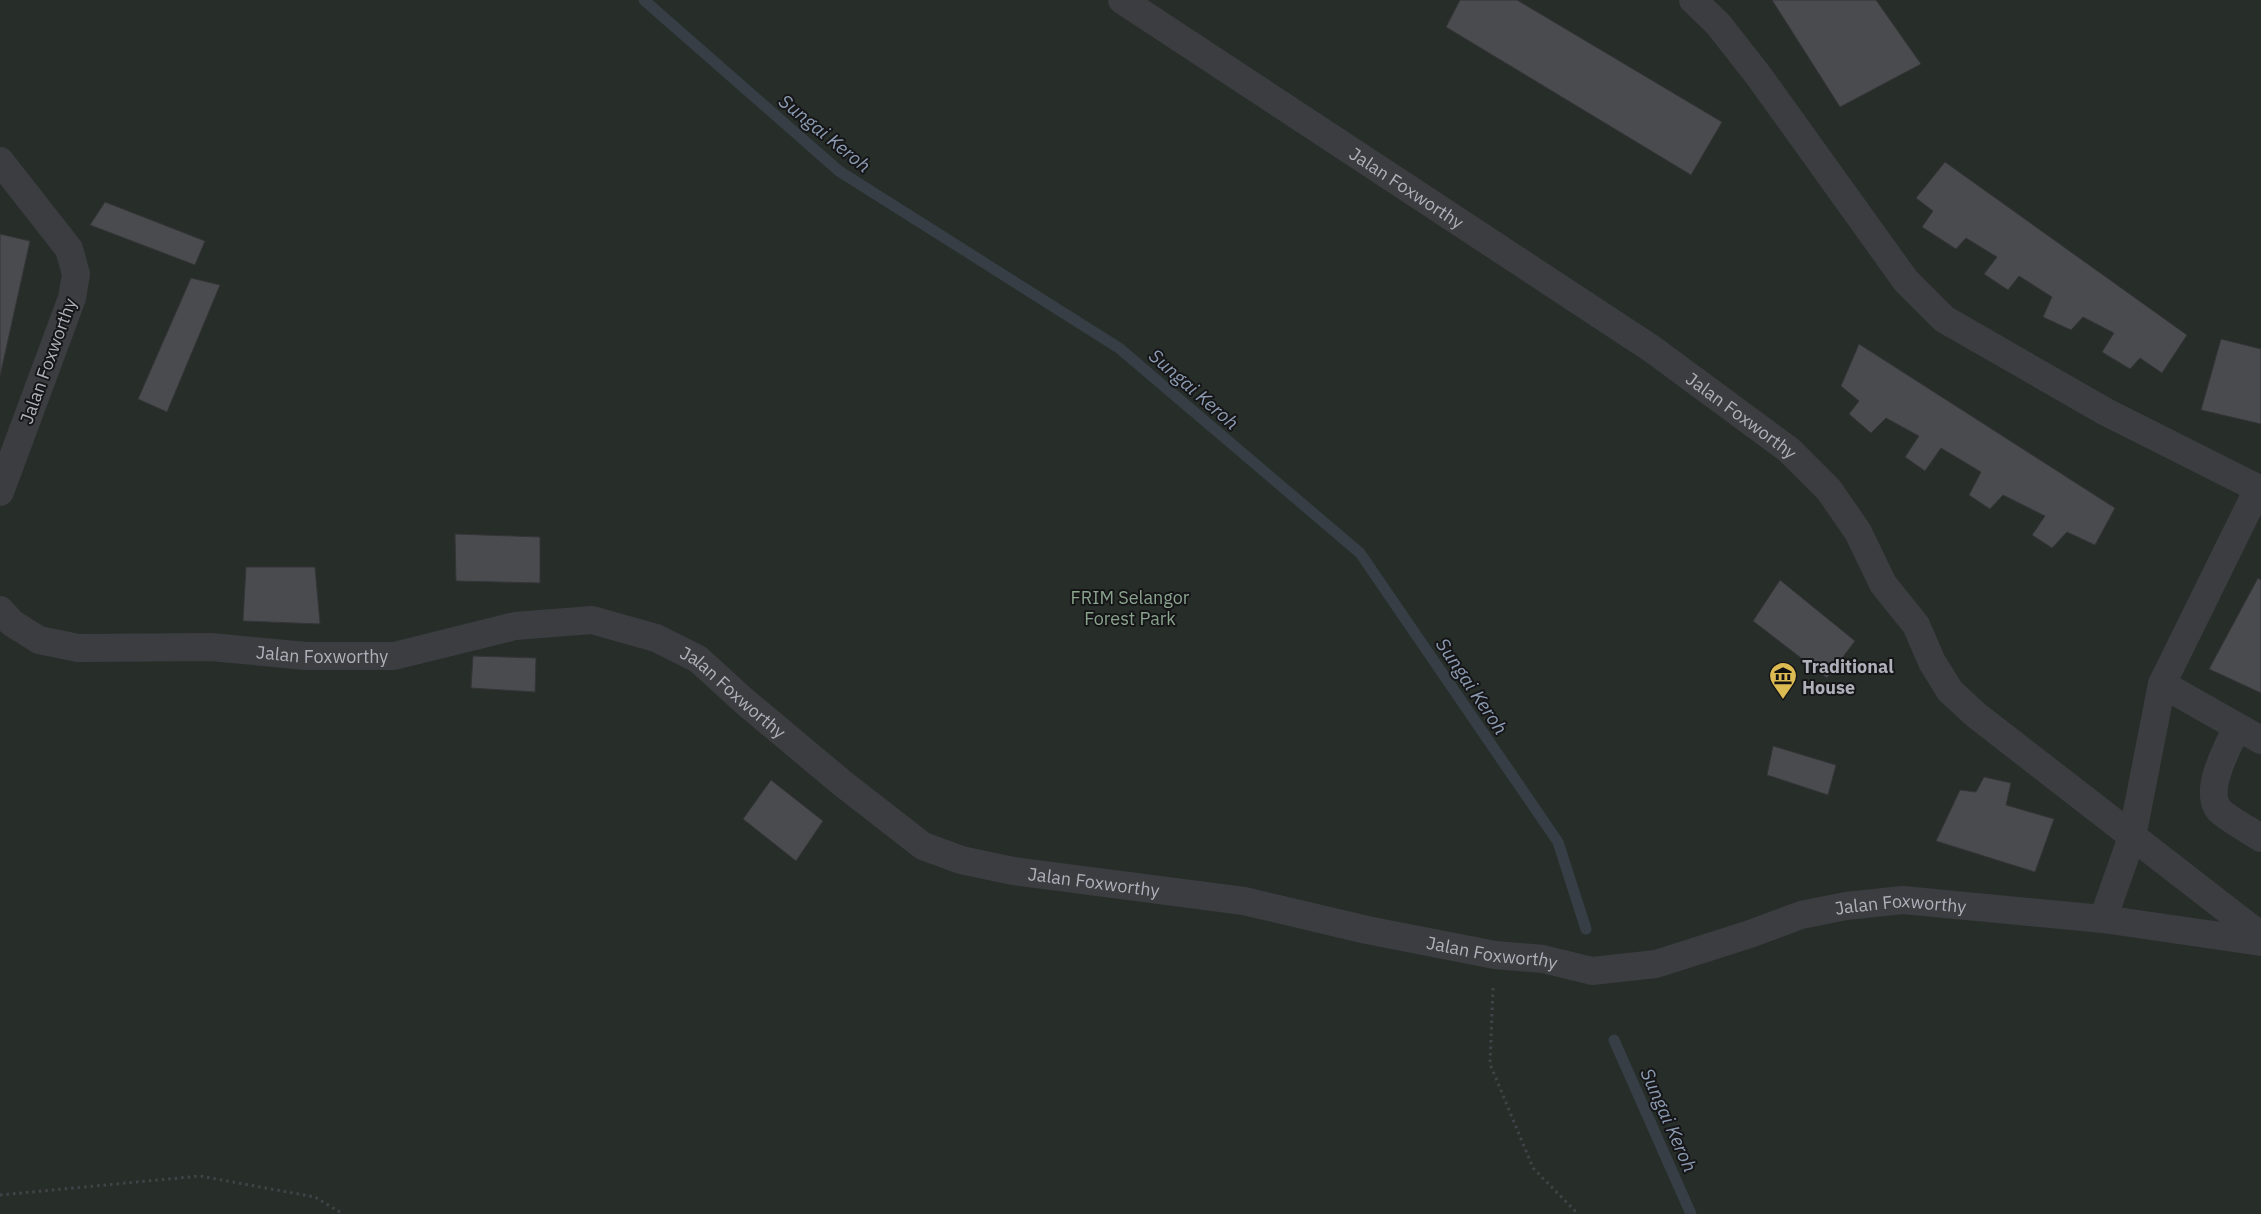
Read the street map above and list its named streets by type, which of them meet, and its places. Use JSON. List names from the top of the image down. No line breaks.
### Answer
{"streets":{"street":["Jalan Foxworthy"]},"water":["Sungai Keroh"],"parks":["FRIM Selangor Forest Park"],"places":{"museum":["Traditional House"]}}
